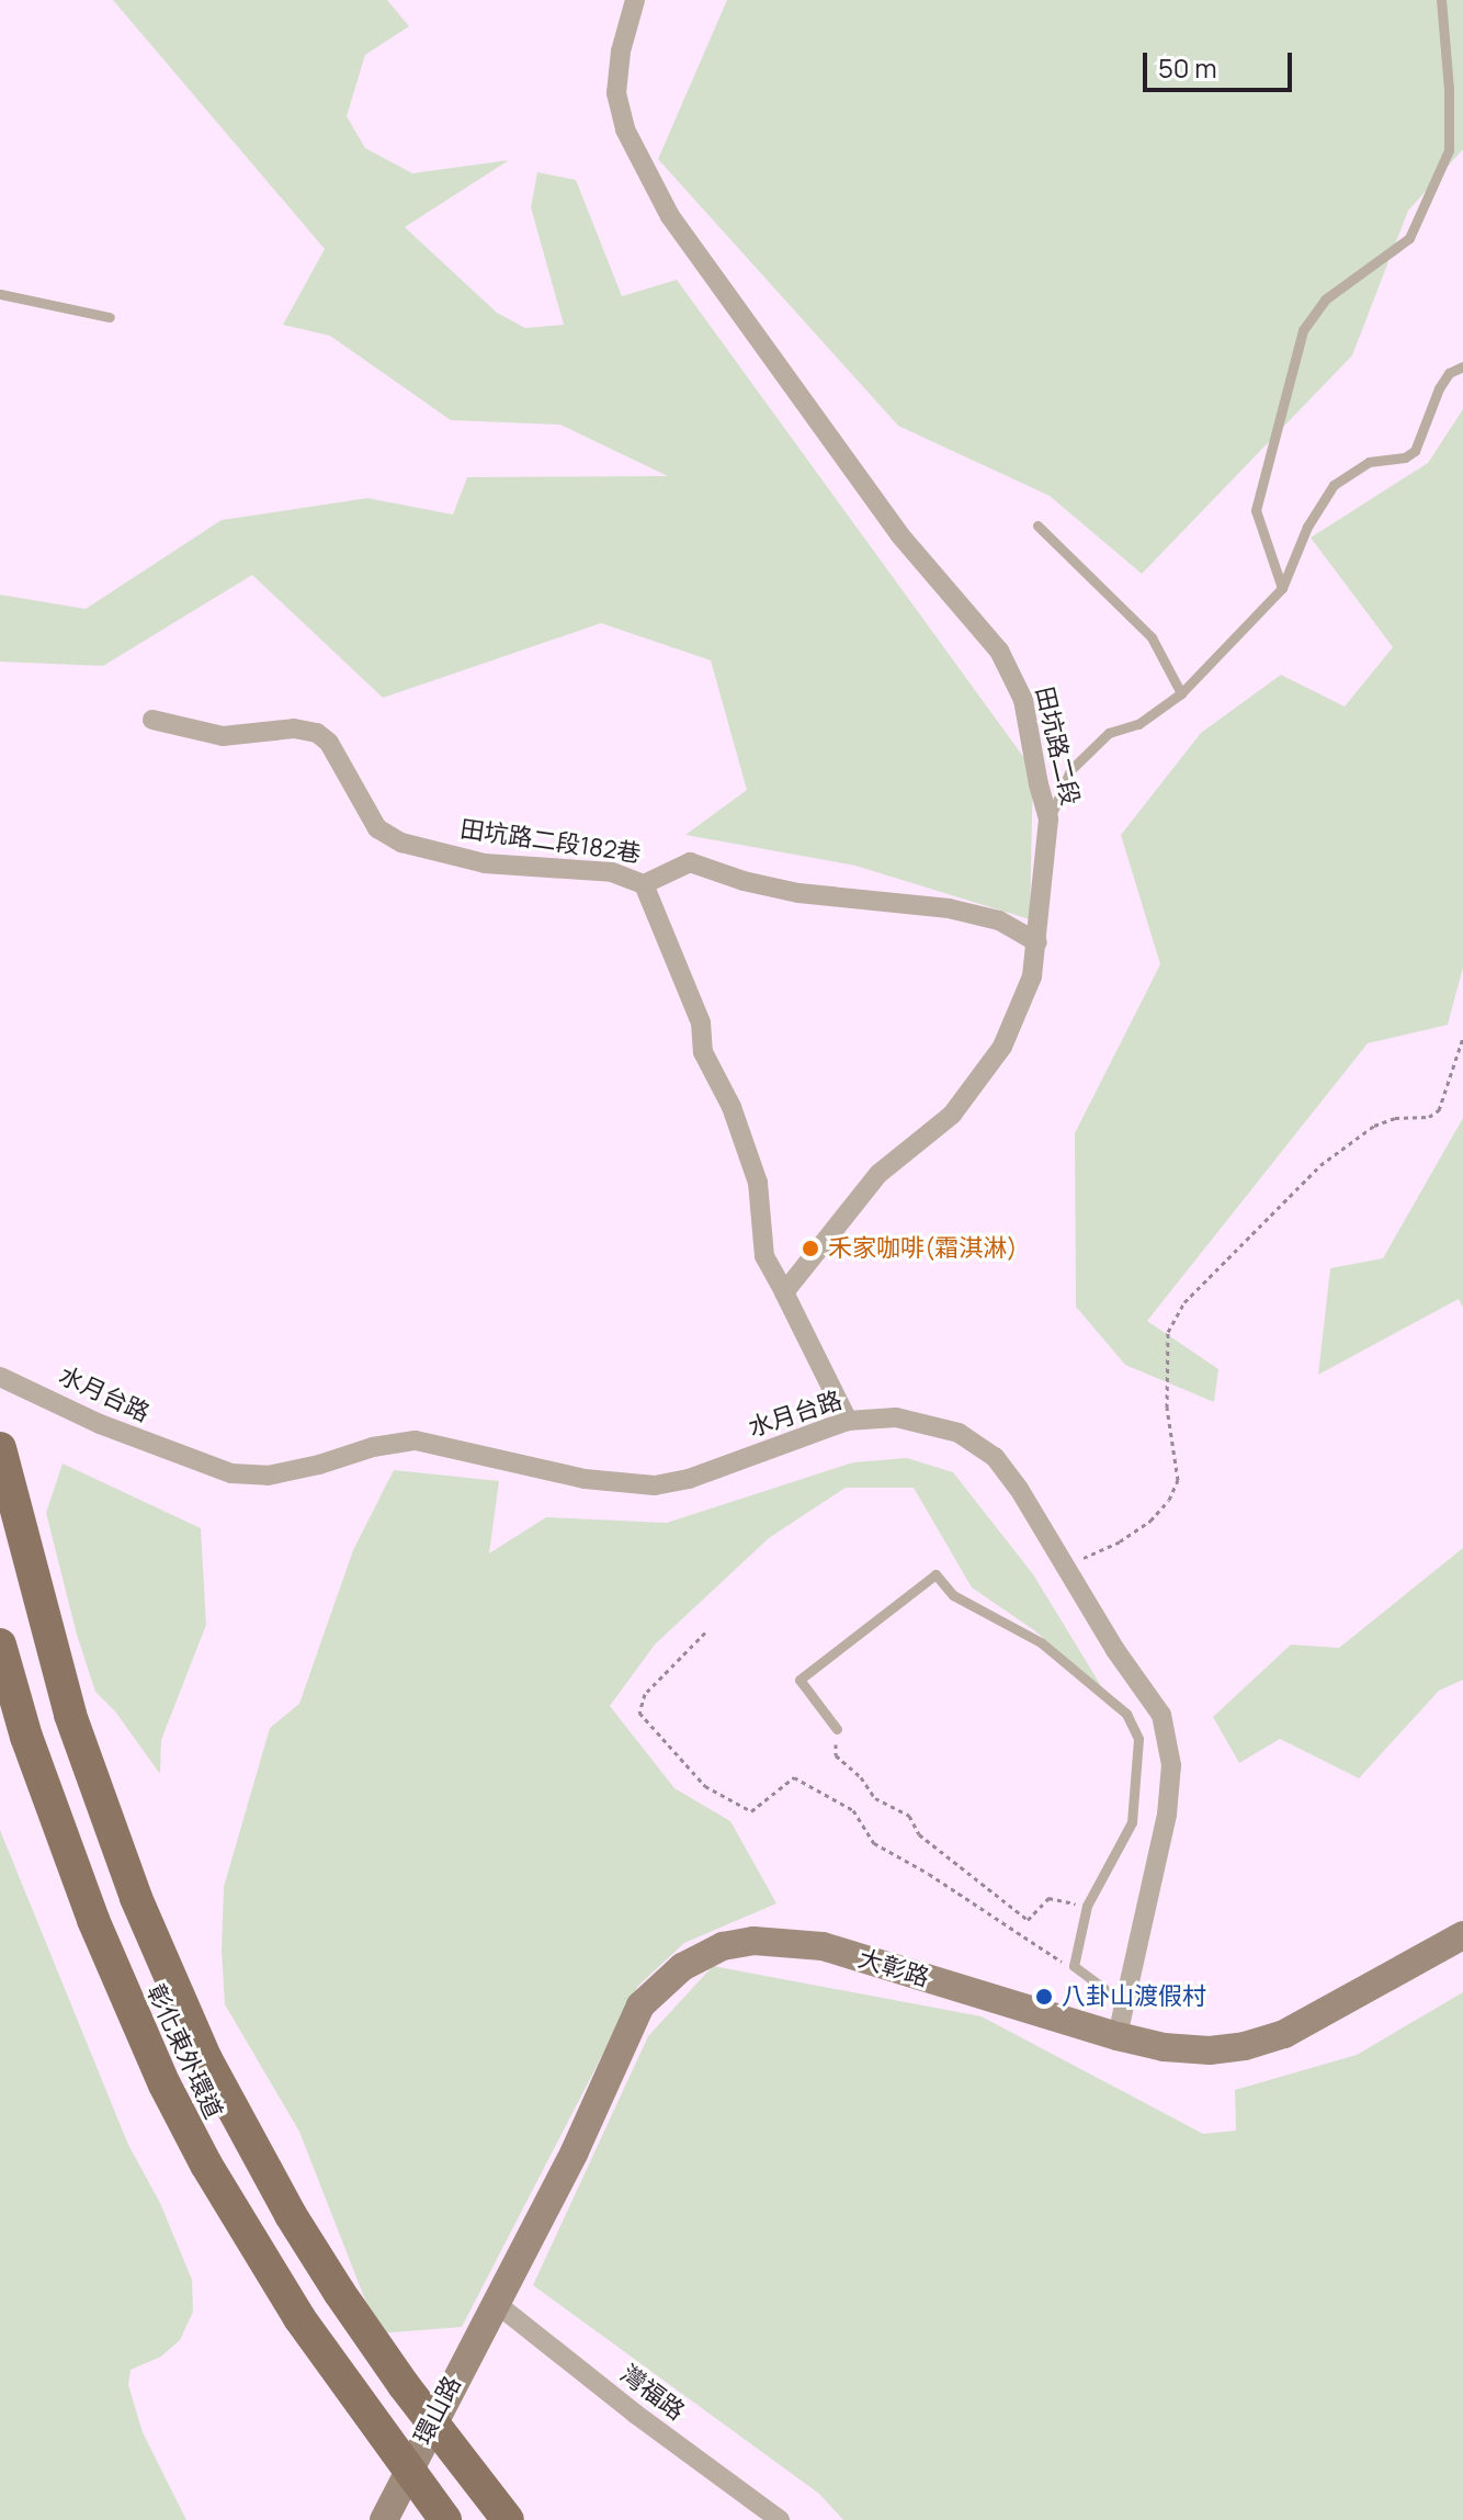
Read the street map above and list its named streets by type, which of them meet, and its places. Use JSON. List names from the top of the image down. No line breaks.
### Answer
{"streets":{"main road":["大彰路","彰化東外環道","環山路"],"street":["田坑路二段","田坑路二段182巷","水月台路","灣福路"]},"crossings":[["田坑路二段","田坑路二段182巷"],["水月台路","大彰路"],["大彰路","灣福路"],["大彰路","環山路"],["彰化東外環道","環山路"],["灣福路","環山路"]],"places":["禾家咖啡(霜淇淋)","八卦山渡假村"],"scale_bar":"50 m"}
